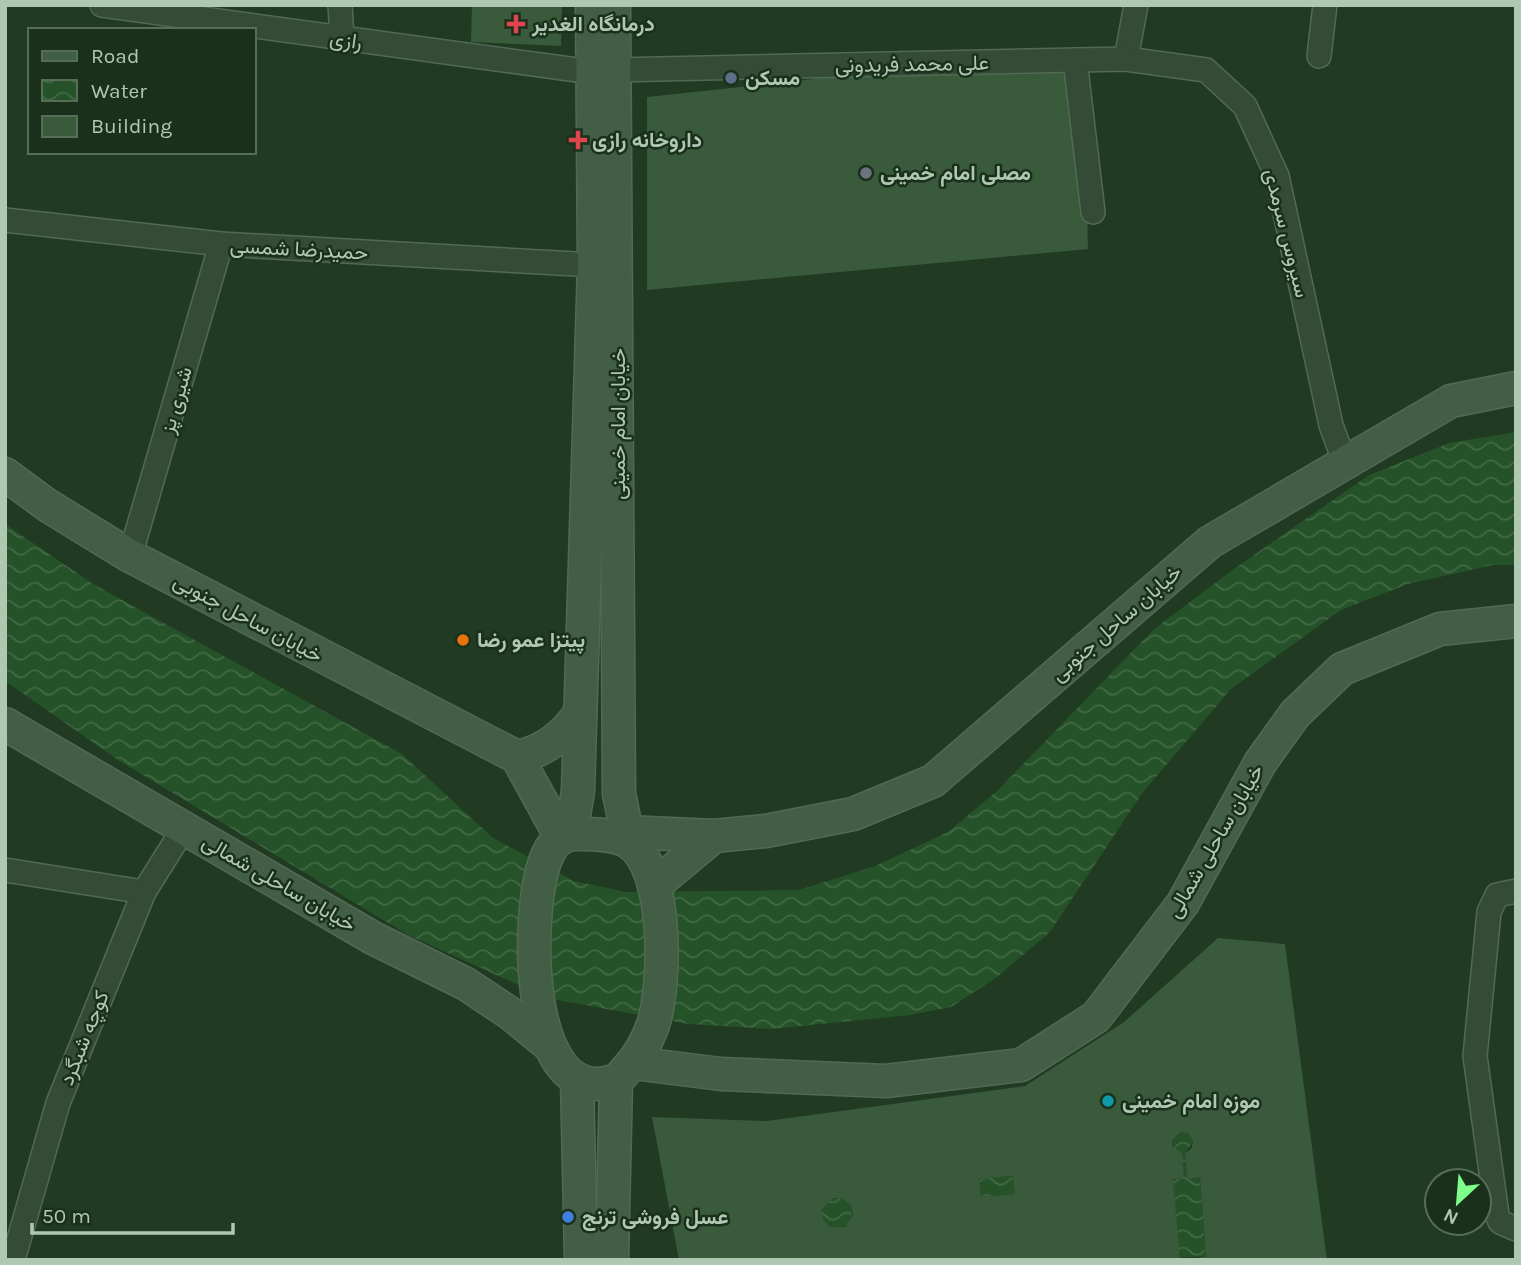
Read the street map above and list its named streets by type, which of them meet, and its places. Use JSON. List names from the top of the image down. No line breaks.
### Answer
{"streets":{"main road":["خیابان امام خمینی","خیابان ساحل جنوبی","خیابان ساحلی شمالی"],"street":["رازی","علی محمد فریدونی","سیروس سرمدی","حمیدرضا شمسی","شیری پز","کوچه شبگرد"]},"crossings":[["رازی","علی محمد فریدونی"],["رازی","خیابان امام خمینی"],["علی محمد فریدونی","سیروس سرمدی"],["علی محمد فریدونی","خیابان امام خمینی"],["سیروس سرمدی","خیابان ساحل جنوبی"],["حمیدرضا شمسی","شیری پز"],["حمیدرضا شمسی","خیابان امام خمینی"],["شیری پز","خیابان ساحل جنوبی"],["خیابان امام خمینی","خیابان ساحل جنوبی"],["خیابان امام خمینی","خیابان ساحلی شمالی"],["خیابان ساحلی شمالی","کوچه شبگرد"]],"places":{"health":["درمانگاه الغدیر","داروخانه رازی"],"other":["مسکن","مصلی امام خمینی","پیتزا عمو رضا","موزه امام خمینی","عسل فروشی ترنج"]},"legend":["Road","Water","Building"],"scale_bar":"50 m","north":"bottom left"}
